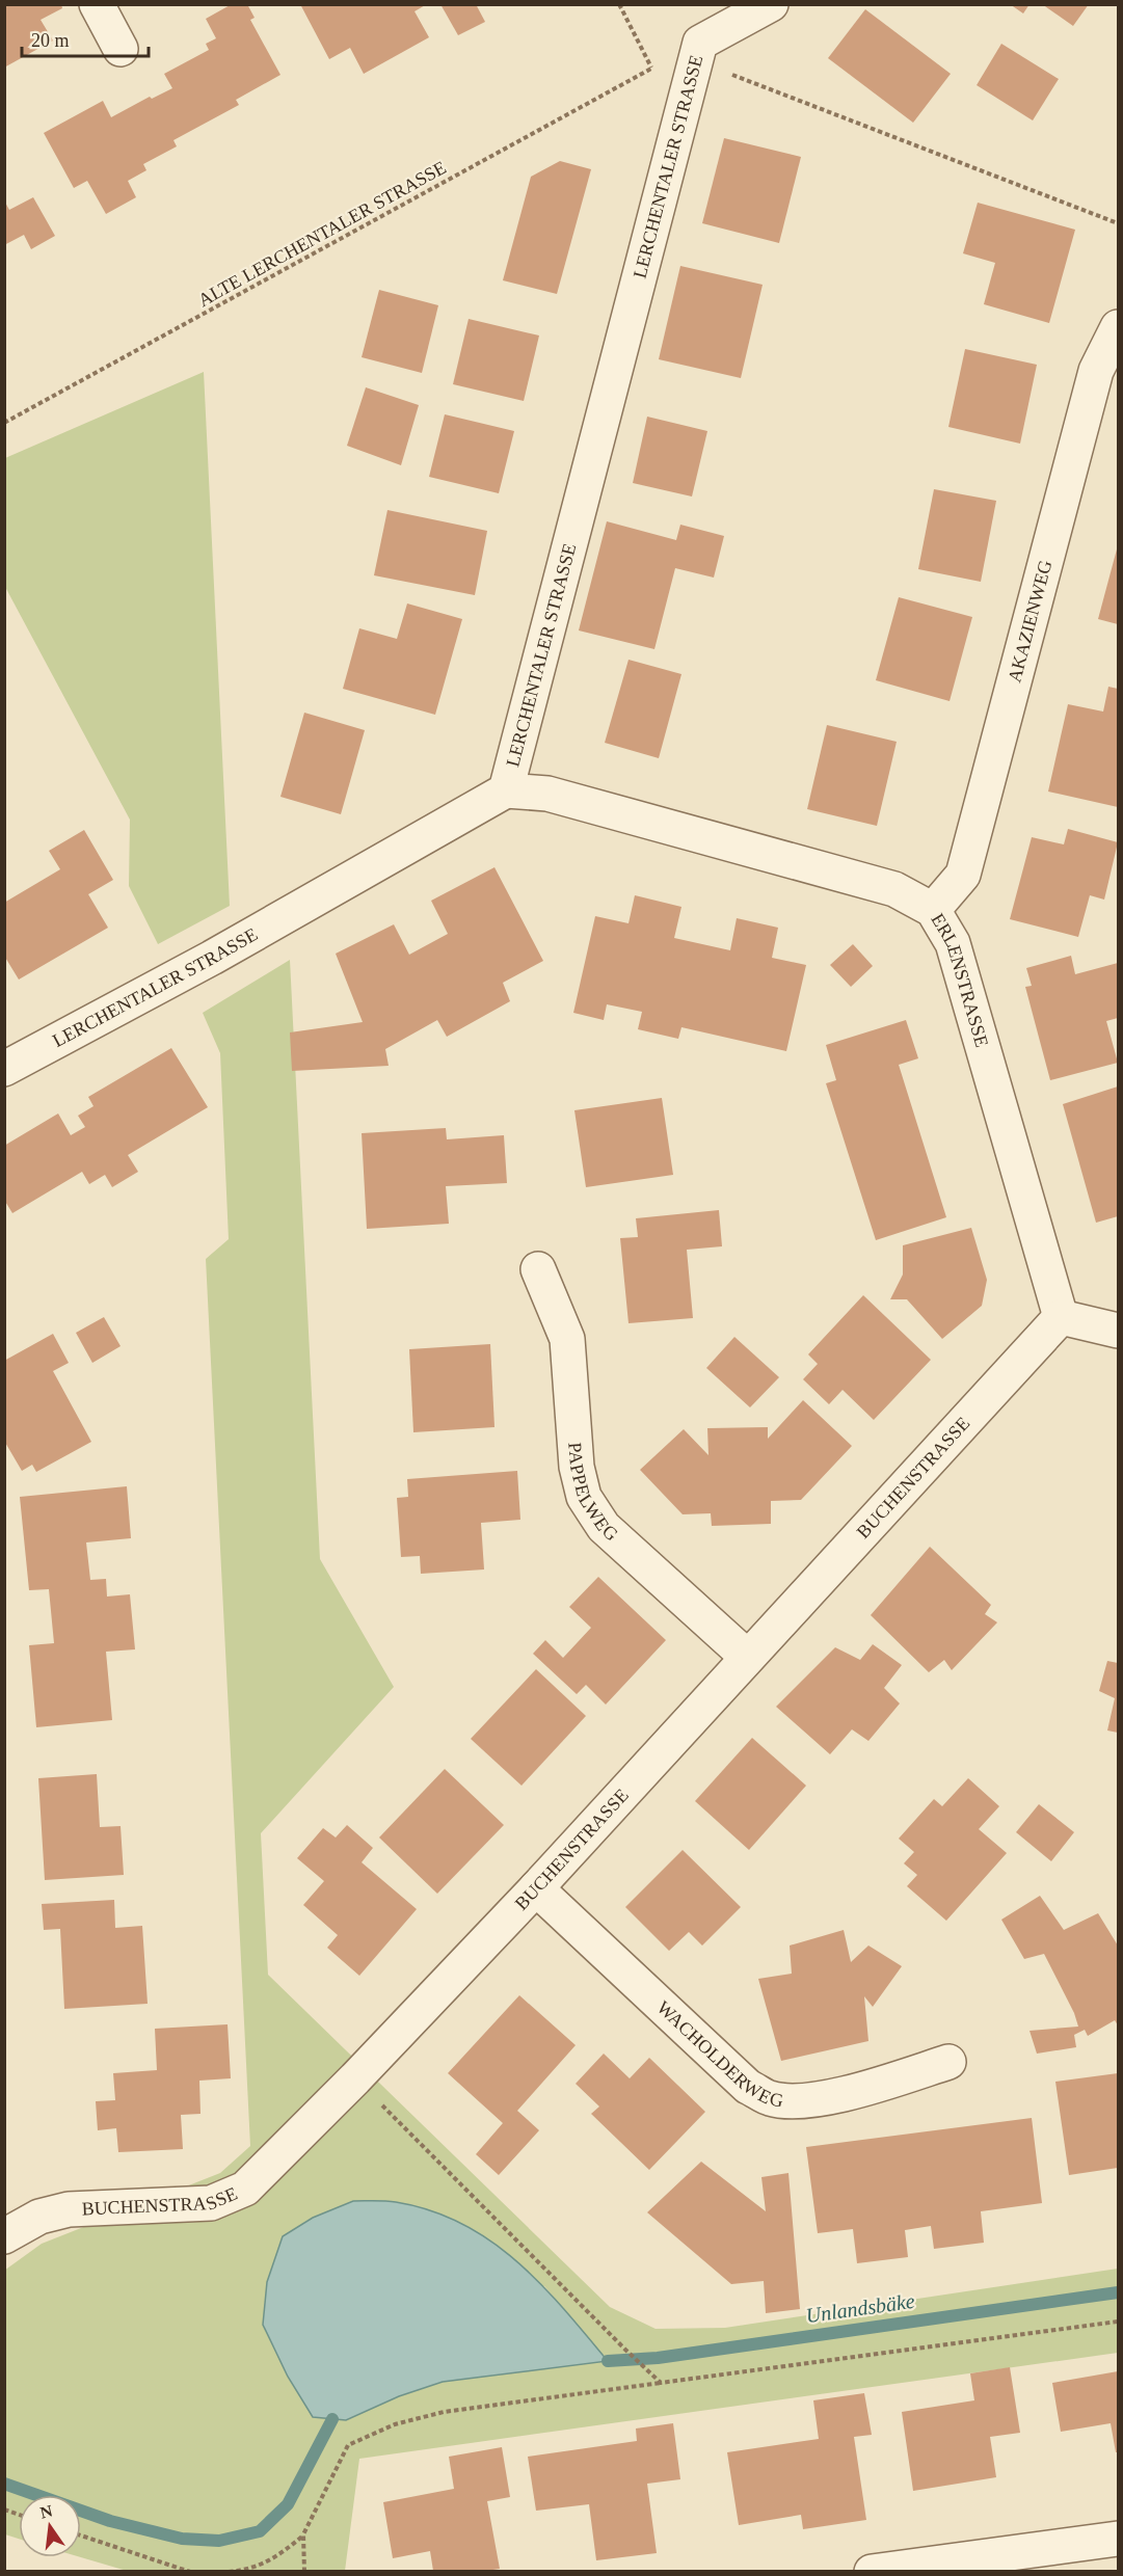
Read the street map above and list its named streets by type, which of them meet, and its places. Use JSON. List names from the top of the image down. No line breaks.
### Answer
{"streets":{"street":["LERCHENTALER STRASSE","AKAZIENWEG","ERLENSTRASSE","BUCHENSTRASSE","PAPPELWEG","WACHOLDERWEG"],"path":["ALTE LERCHENTALER STRASSE"]},"crossings":[["LERCHENTALER STRASSE","ERLENSTRASSE"],["AKAZIENWEG","ERLENSTRASSE"],["ERLENSTRASSE","BUCHENSTRASSE"],["BUCHENSTRASSE","PAPPELWEG"],["BUCHENSTRASSE","WACHOLDERWEG"]],"water":["Unlandsbäke"],"scale_bar":"20 m","north":"top"}
